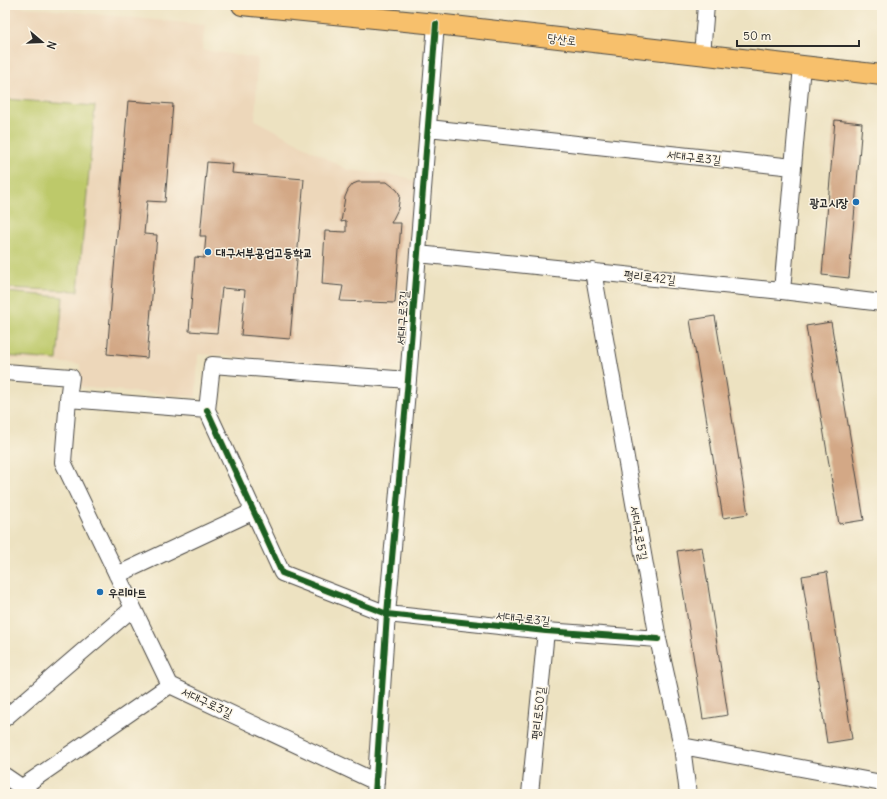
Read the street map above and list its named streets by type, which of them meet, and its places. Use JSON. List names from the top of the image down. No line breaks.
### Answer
{"streets":{"main road":["당산로"],"street":["서대구로3길","평리로42길","서대구로5길","평리로50길"]},"crossings":[["당산로","서대구로3길"],["서대구로3길","평리로42길"],["서대구로3길","서대구로5길"],["서대구로3길","평리로50길"],["평리로42길","서대구로5길"]],"places":["광고시장","대구서부공업고등학교","우리마트"],"scale_bar":"50 m","north":"right"}
